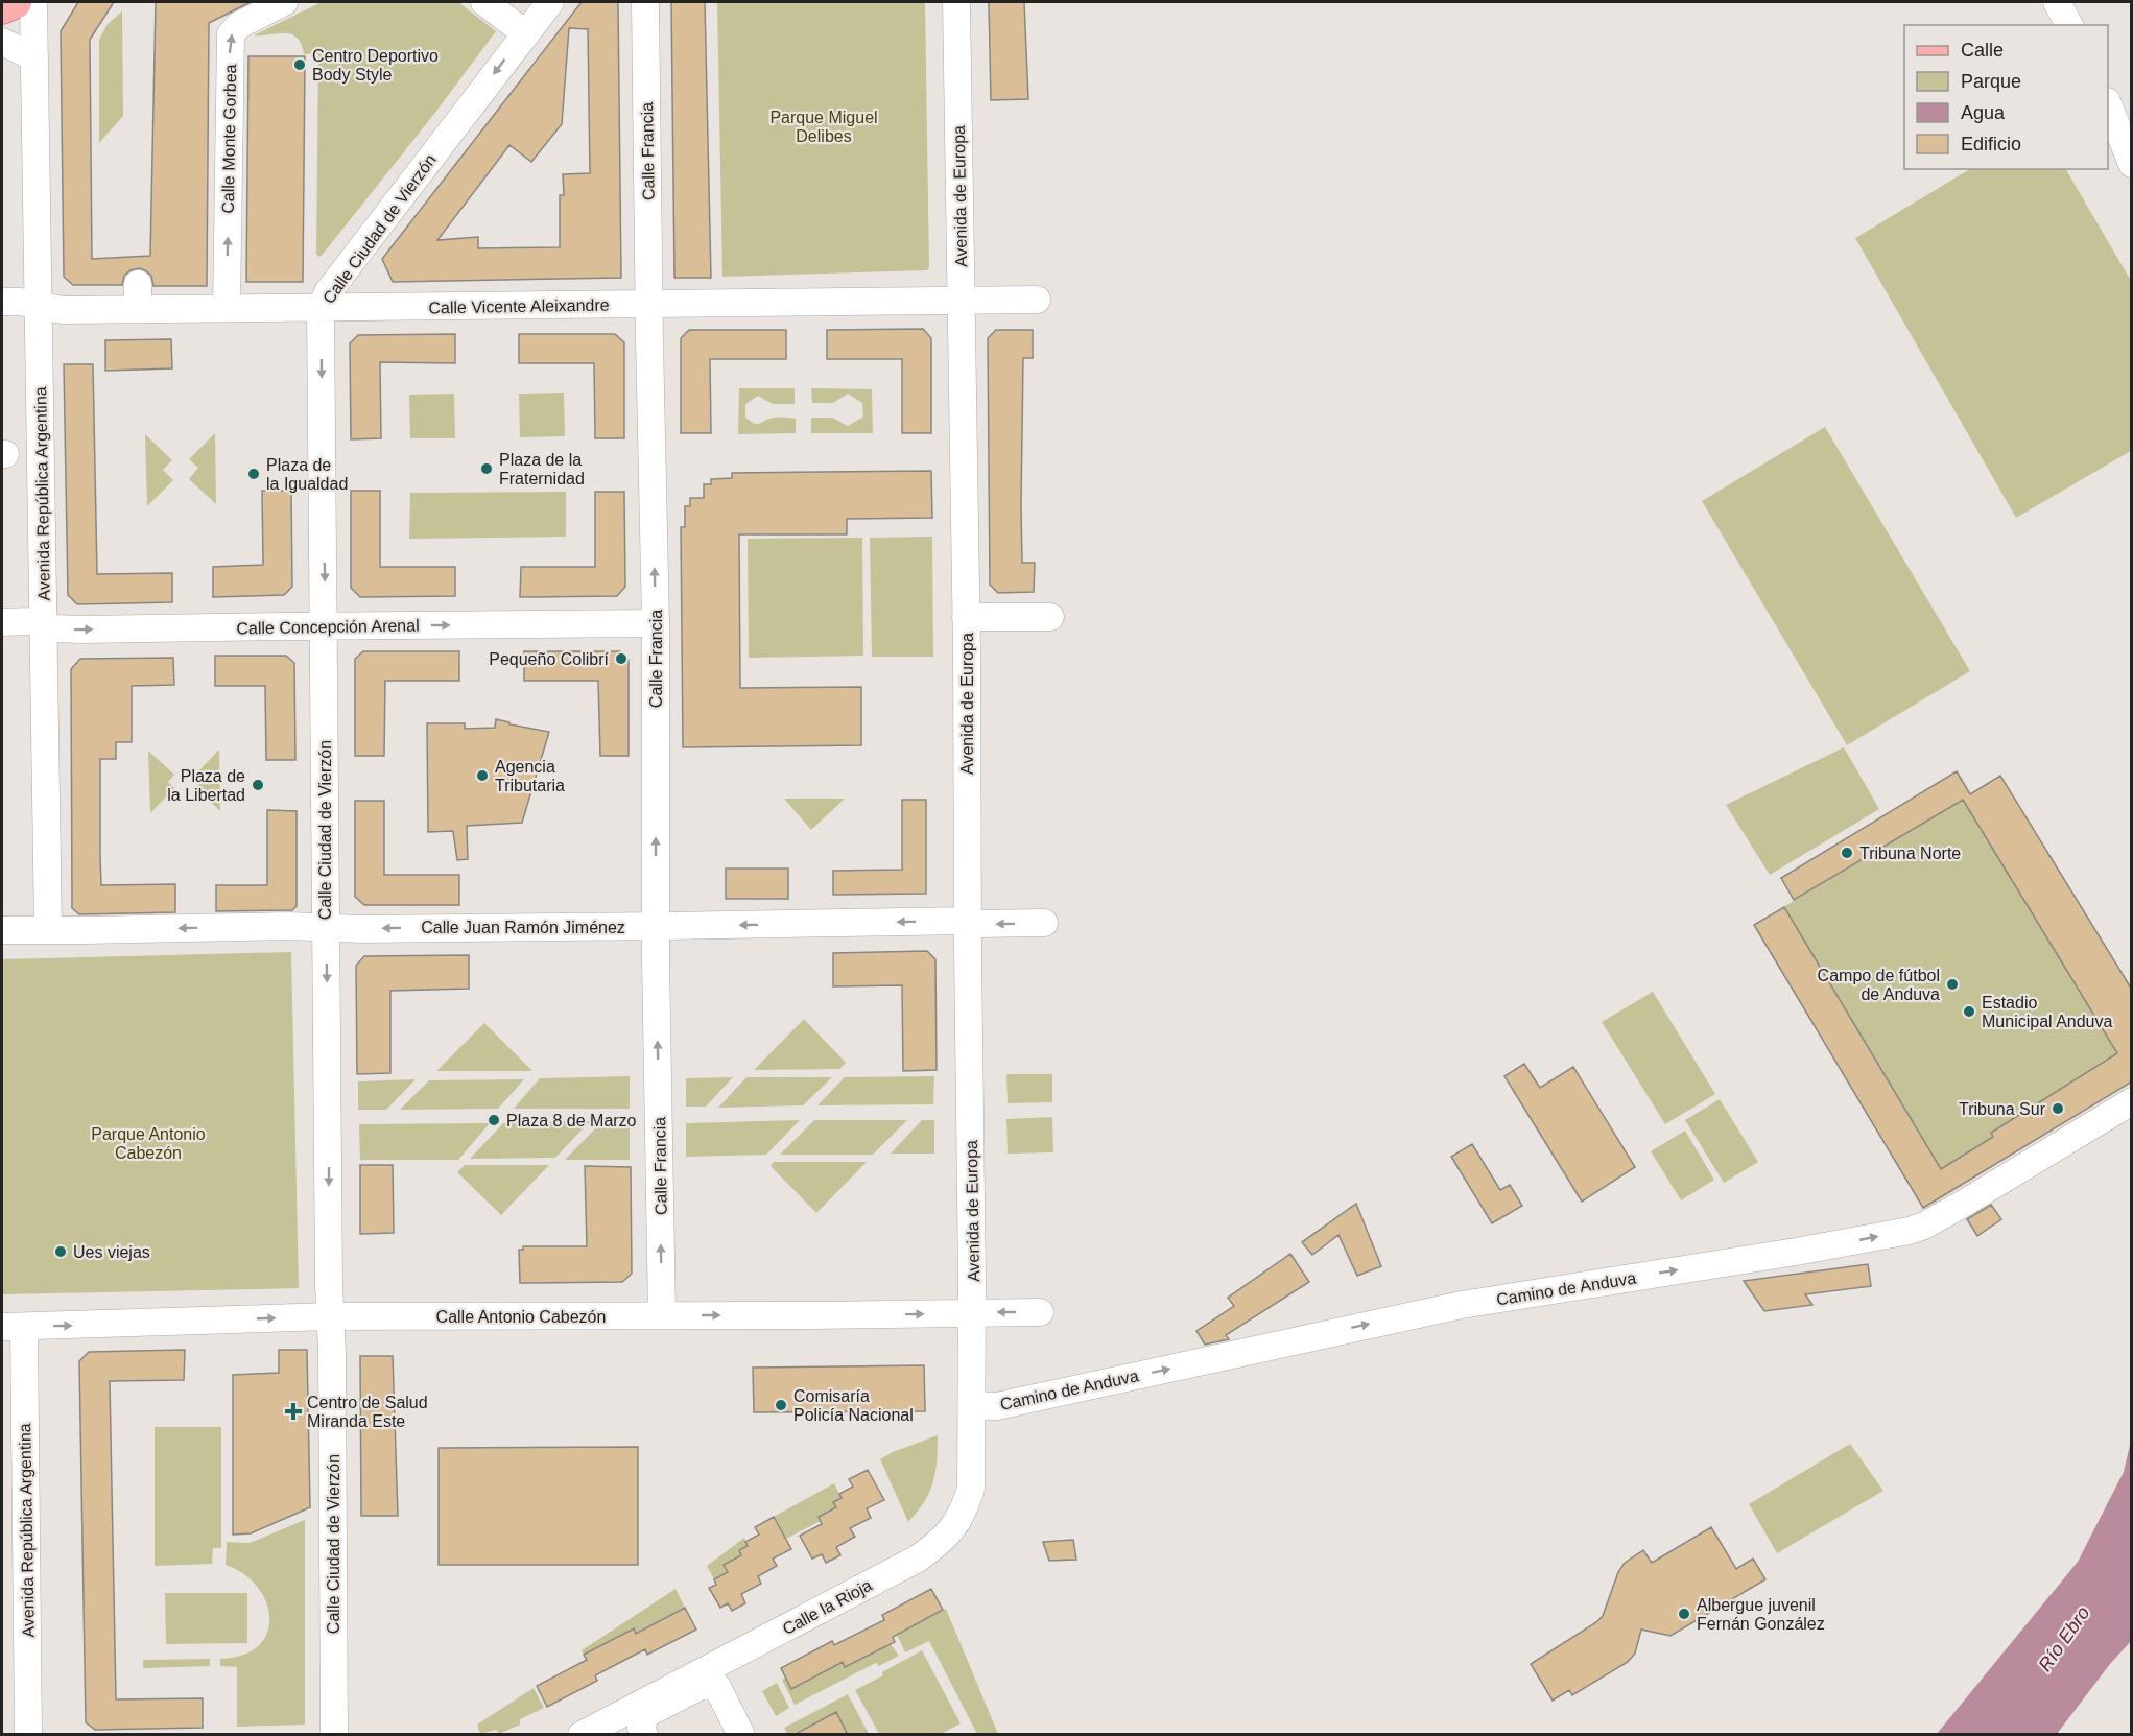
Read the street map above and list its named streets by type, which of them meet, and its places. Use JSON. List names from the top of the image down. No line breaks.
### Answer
{"streets":{"street":["Calle Monte Gorbea","Calle Francia","Avenida de Europa","Calle Ciudad de Vierzón","Calle Vicente Aleixandre","Avenida República Argentina","Calle Concepción Arenal","Calle Juan Ramón Jiménez","Camino de Anduva","Calle Antonio Cabezón","Calle la Rioja"]},"crossings":[["Calle Monte Gorbea","Calle Vicente Aleixandre"],["Calle Francia","Calle Vicente Aleixandre"],["Calle Francia","Calle Concepción Arenal"],["Calle Francia","Calle Juan Ramón Jiménez"],["Calle Francia","Calle Antonio Cabezón"],["Avenida de Europa","Calle Vicente Aleixandre"],["Avenida de Europa","Calle Juan Ramón Jiménez"],["Avenida de Europa","Camino de Anduva"],["Avenida de Europa","Calle Antonio Cabezón"],["Avenida de Europa","Calle la Rioja"],["Calle Ciudad de Vierzón","Calle Vicente Aleixandre"],["Calle Ciudad de Vierzón","Calle Concepción Arenal"],["Calle Ciudad de Vierzón","Calle Juan Ramón Jiménez"],["Calle Ciudad de Vierzón","Calle Antonio Cabezón"],["Calle Vicente Aleixandre","Avenida República Argentina"],["Avenida República Argentina","Calle Concepción Arenal"],["Avenida República Argentina","Calle Juan Ramón Jiménez"],["Avenida República Argentina","Calle Antonio Cabezón"],["Camino de Anduva","Calle la Rioja"]],"one_way":["Calle Monte Gorbea","Calle Francia","Calle Ciudad de Vierzón","Calle Concepción Arenal","Calle Juan Ramón Jiménez","Camino de Anduva","Calle Antonio Cabezón"],"water":["Río Ebro"],"parks":["Parque Miguel Delibes","Parque Antonio Cabezón"],"places":{"other":["Centro Deportivo Body Style","Plaza de la Fraternidad","Plaza de la Igualdad","Pequeño Colibrí","Agencia Tributaria","Plaza de la Libertad","Tribuna Norte","Campo de fútbol de Anduva","Estadio Municipal Anduva","Tribuna Sur","Plaza 8 de Marzo","Ues viejas","Comisaría Policía Nacional","Albergue juvenil Fernán González"],"health":["Centro de Salud Miranda Este"]},"legend":["Calle","Parque","Agua","Edificio"]}
